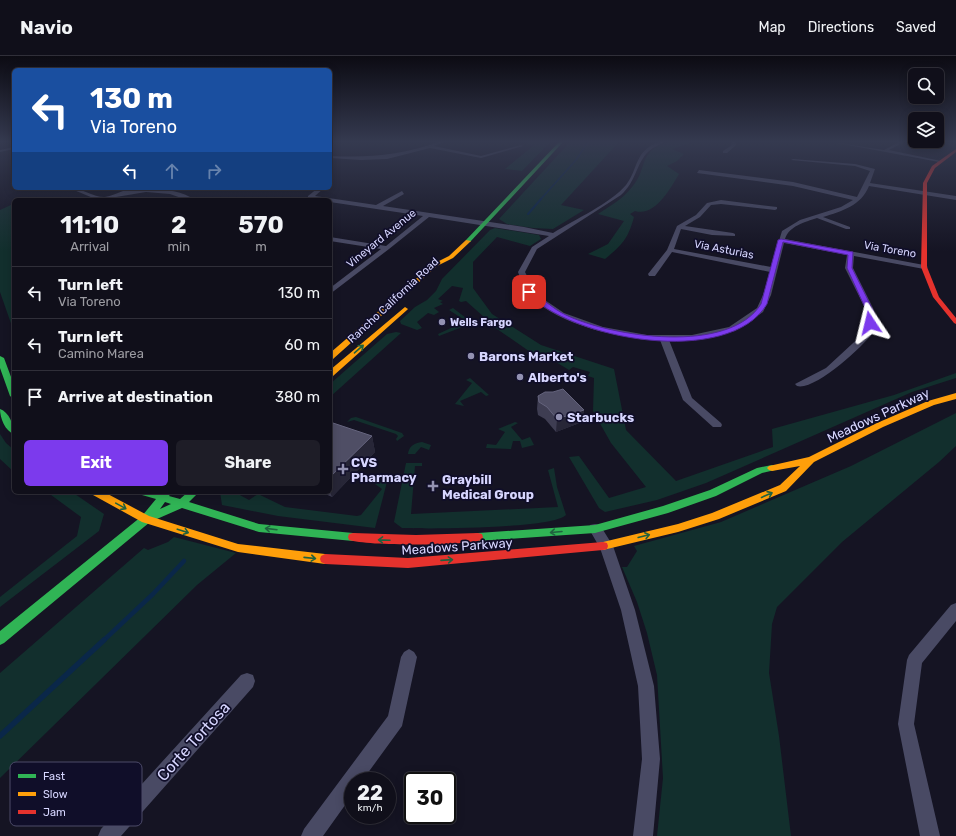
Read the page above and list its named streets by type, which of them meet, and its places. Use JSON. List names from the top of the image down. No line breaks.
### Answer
{"streets":{"main road":["Rancho California Road","Meadows Parkway"],"street":["Vineyard Avenue","Via Asturias","Via Toreno","Corte Tortosa"]},"places":{"other":["Wells Fargo","Barons Market","Alberto's","Starbucks"],"health":["CVS Pharmacy","Graybill Medical Group"]},"legend":["Fast","Slow","Jam"],"page":{"header":"Navio","nav":["Map","Directions","Saved"],"turn":["130 m","Via Toreno"],"eta":["11:10","Arrival","2","min","570","m"],"list":[{"name":"Turn left","note":"Via Toreno","value":"130 m"},{"name":"Turn left","note":"Camino Marea","value":"60 m"},{"name":"Arrive at destination","value":"380 m"}],"buttons":["Exit","Share"],"speed":"22 km/h","limit":"30"}}
